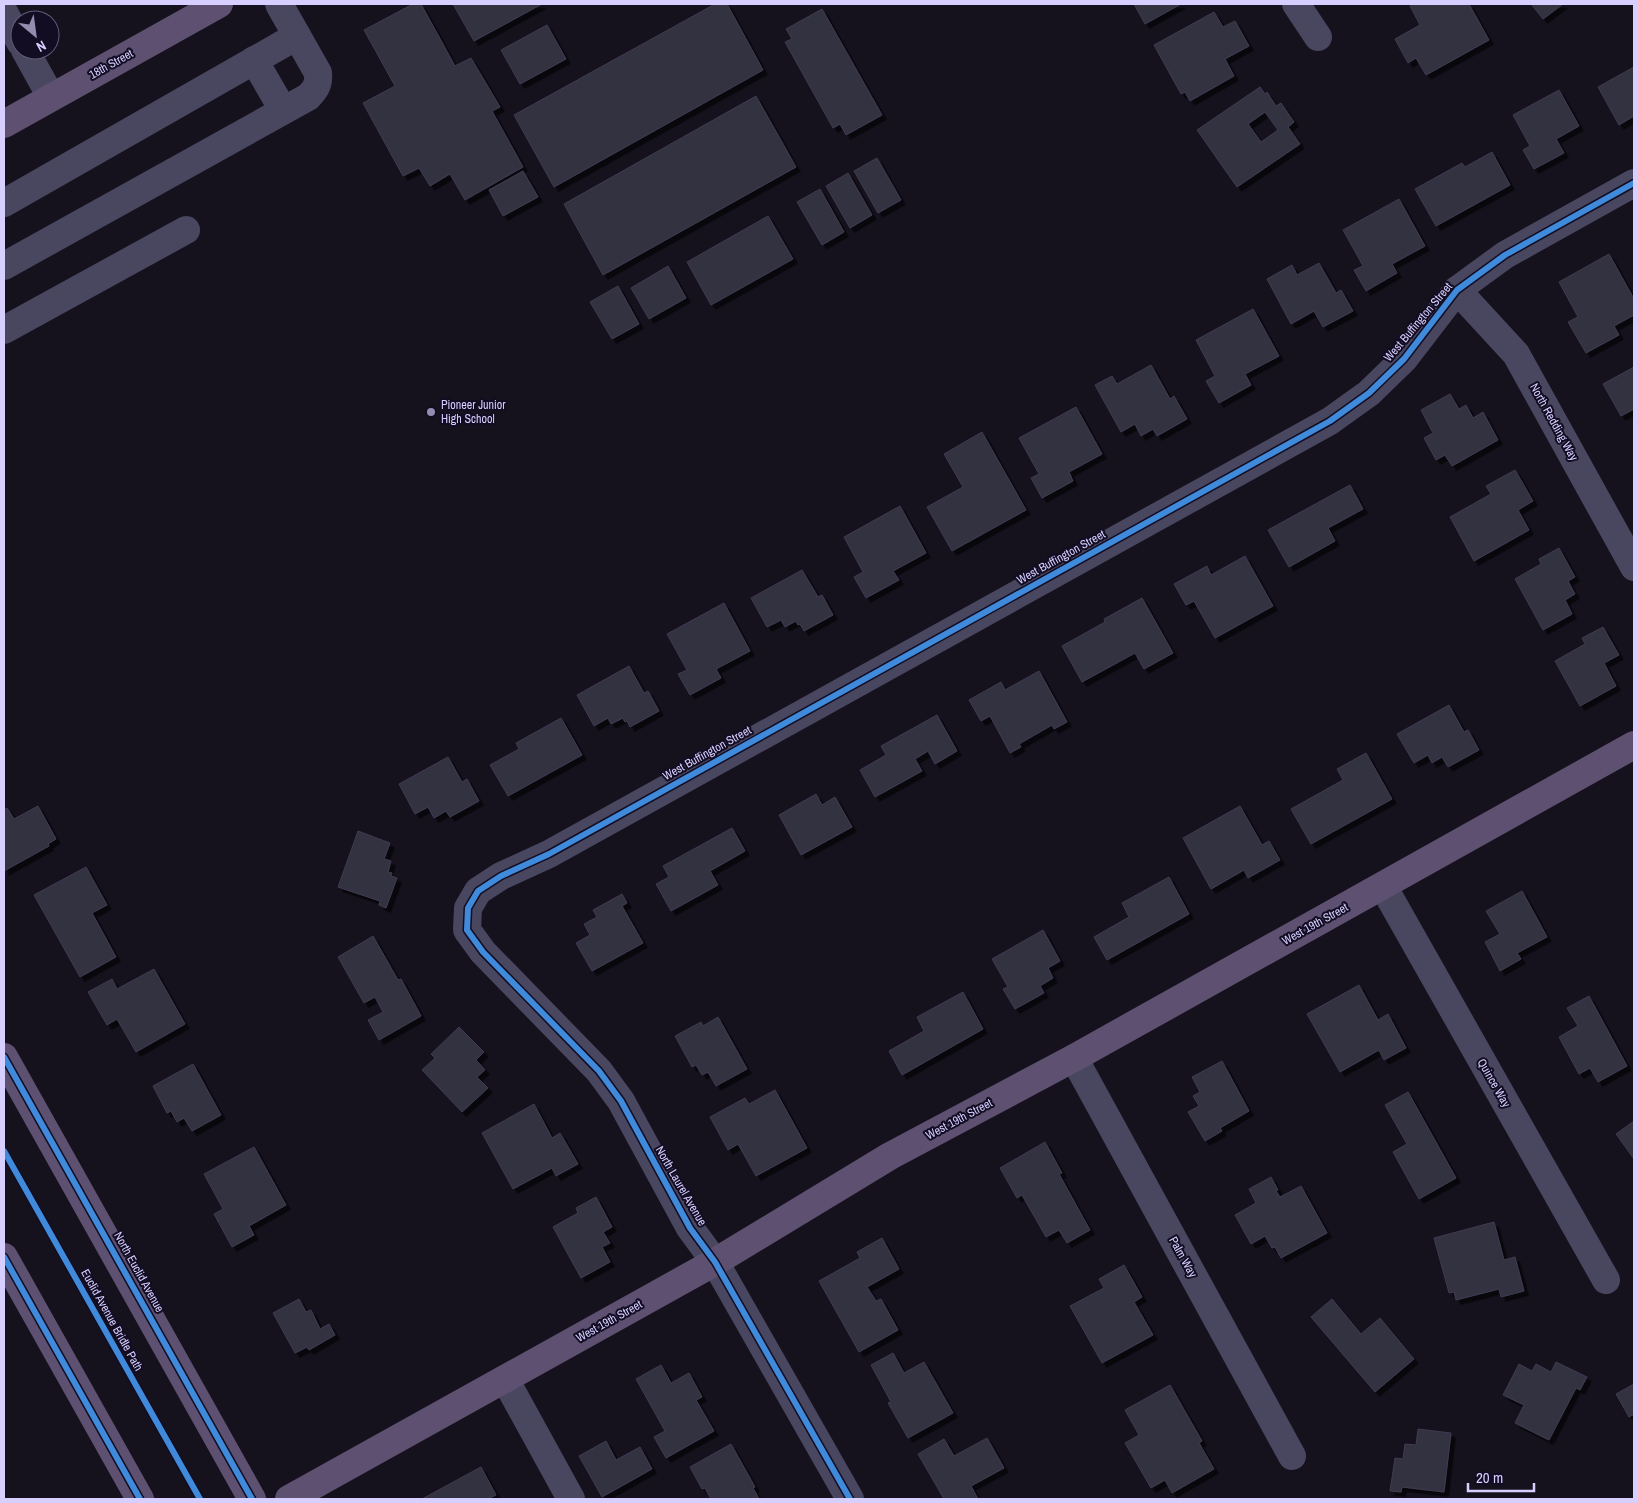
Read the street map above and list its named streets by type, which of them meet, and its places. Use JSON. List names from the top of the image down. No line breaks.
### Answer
{"streets":{"main road":["18th Street","West 19th Street","North Euclid Avenue"],"street":["West Buffington Street","North Redding Way","Quince Way","North Laurel Avenue","Palm Way"],"cycle path":["Euclid Avenue Bridle Path"]},"crossings":[["West Buffington Street","North Redding Way"],["West Buffington Street","North Laurel Avenue"],["West 19th Street","Quince Way"],["West 19th Street","North Laurel Avenue"],["West 19th Street","Palm Way"]],"places":["Pioneer Junior High School"],"scale_bar":"20 m","north":"bottom right"}
